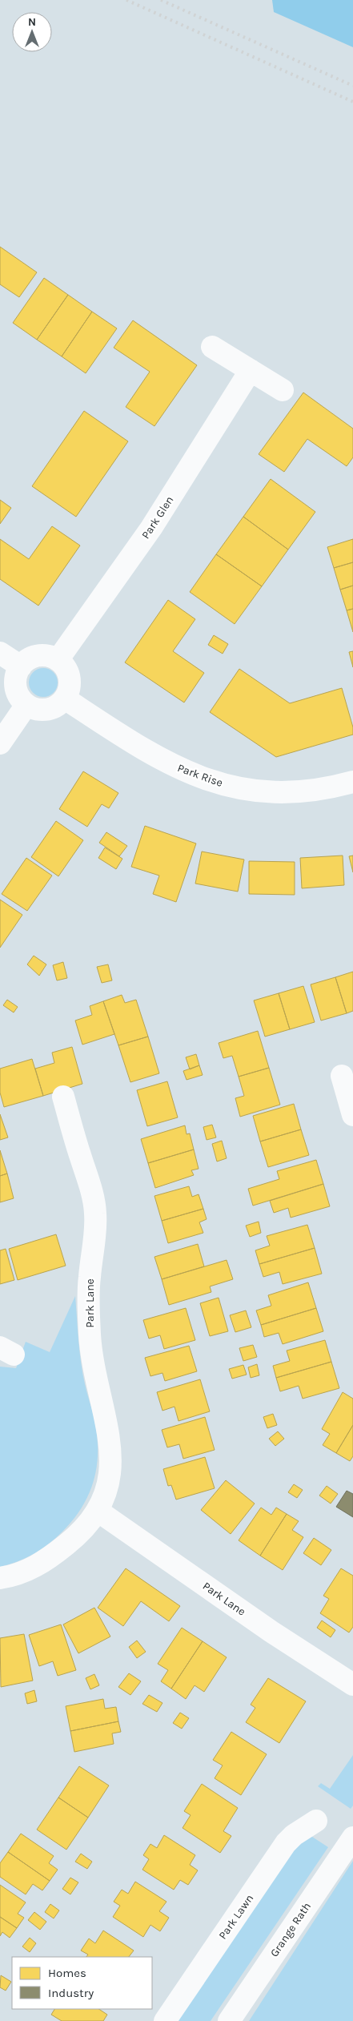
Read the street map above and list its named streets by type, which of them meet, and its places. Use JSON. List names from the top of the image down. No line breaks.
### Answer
{"streets":{"street":["Park Glen","Park Rise","Park Lane","Park Lawn","Grange Rath"]},"crossings":[["Park Glen","Park Rise"]],"legend":["Homes","Industry"],"north":"top"}
